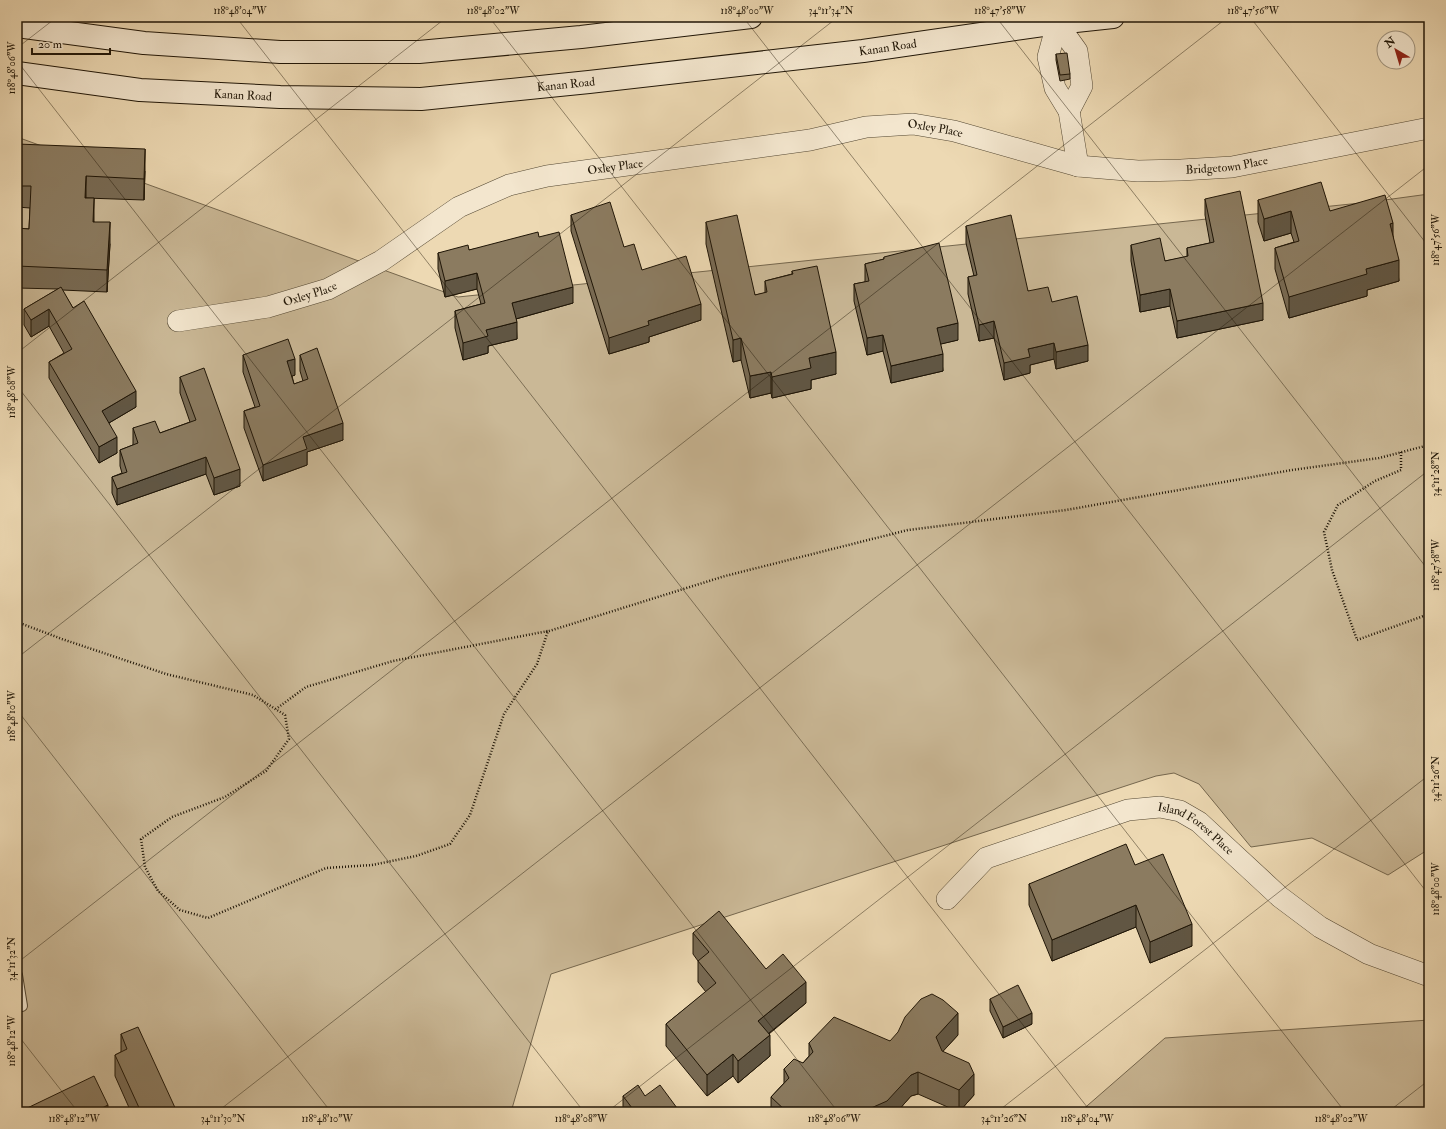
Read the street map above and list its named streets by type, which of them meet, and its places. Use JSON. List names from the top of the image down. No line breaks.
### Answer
{"streets":{"main road":["Kanan Road"],"street":["Oxley Place","Bridgetown Place","Island Forest Place"]},"crossings":[["Oxley Place","Bridgetown Place"]],"scale_bar":"20 m","north":"top left","coordinates":["118°48'04\"W","118°48'02\"W","118°48'00\"W","34°11'34\"N","118°47'58\"W","118°47'56\"W","118°48'06\"W","118°48'08\"W","34°11'28\"N","118°48'10\"W","34°11'26\"N","34°11'32\"N","118°48'12\"W","34°11'30\"N"]}
